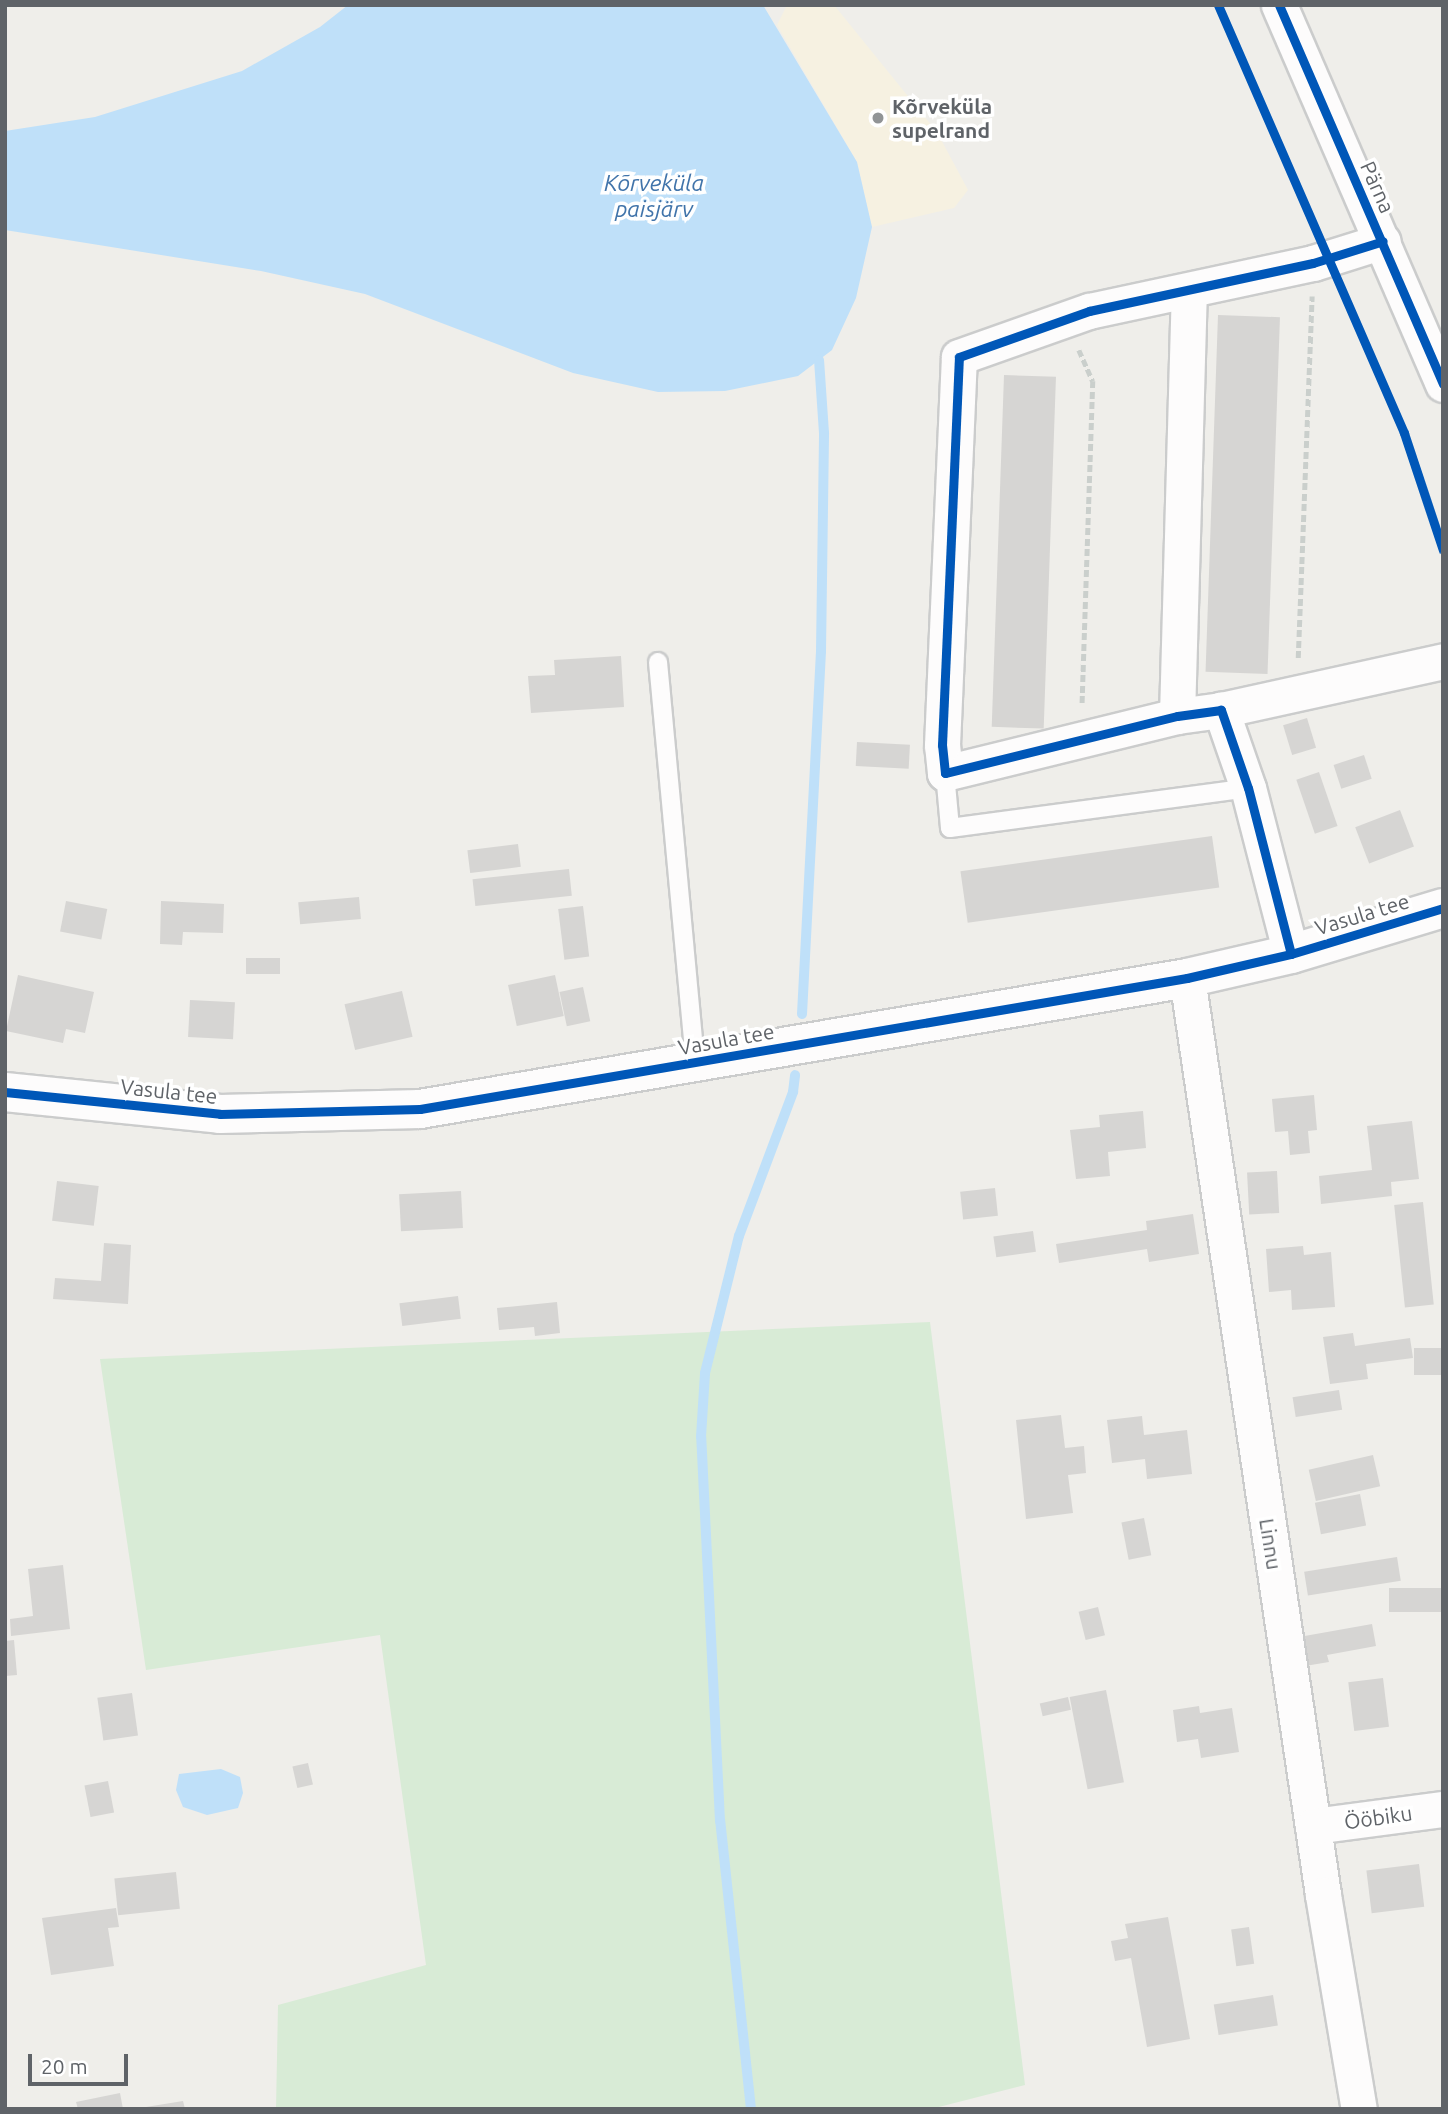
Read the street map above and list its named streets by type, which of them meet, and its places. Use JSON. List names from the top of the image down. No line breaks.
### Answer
{"streets":{"street":["Pärna","Vasula tee","Linnu","Ööbiku"]},"crossings":[["Vasula tee","Linnu"],["Linnu","Ööbiku"]],"water":["Kõrveküla paisjärv"],"places":["Kõrveküla supelrand"],"scale_bar":"20 m"}
